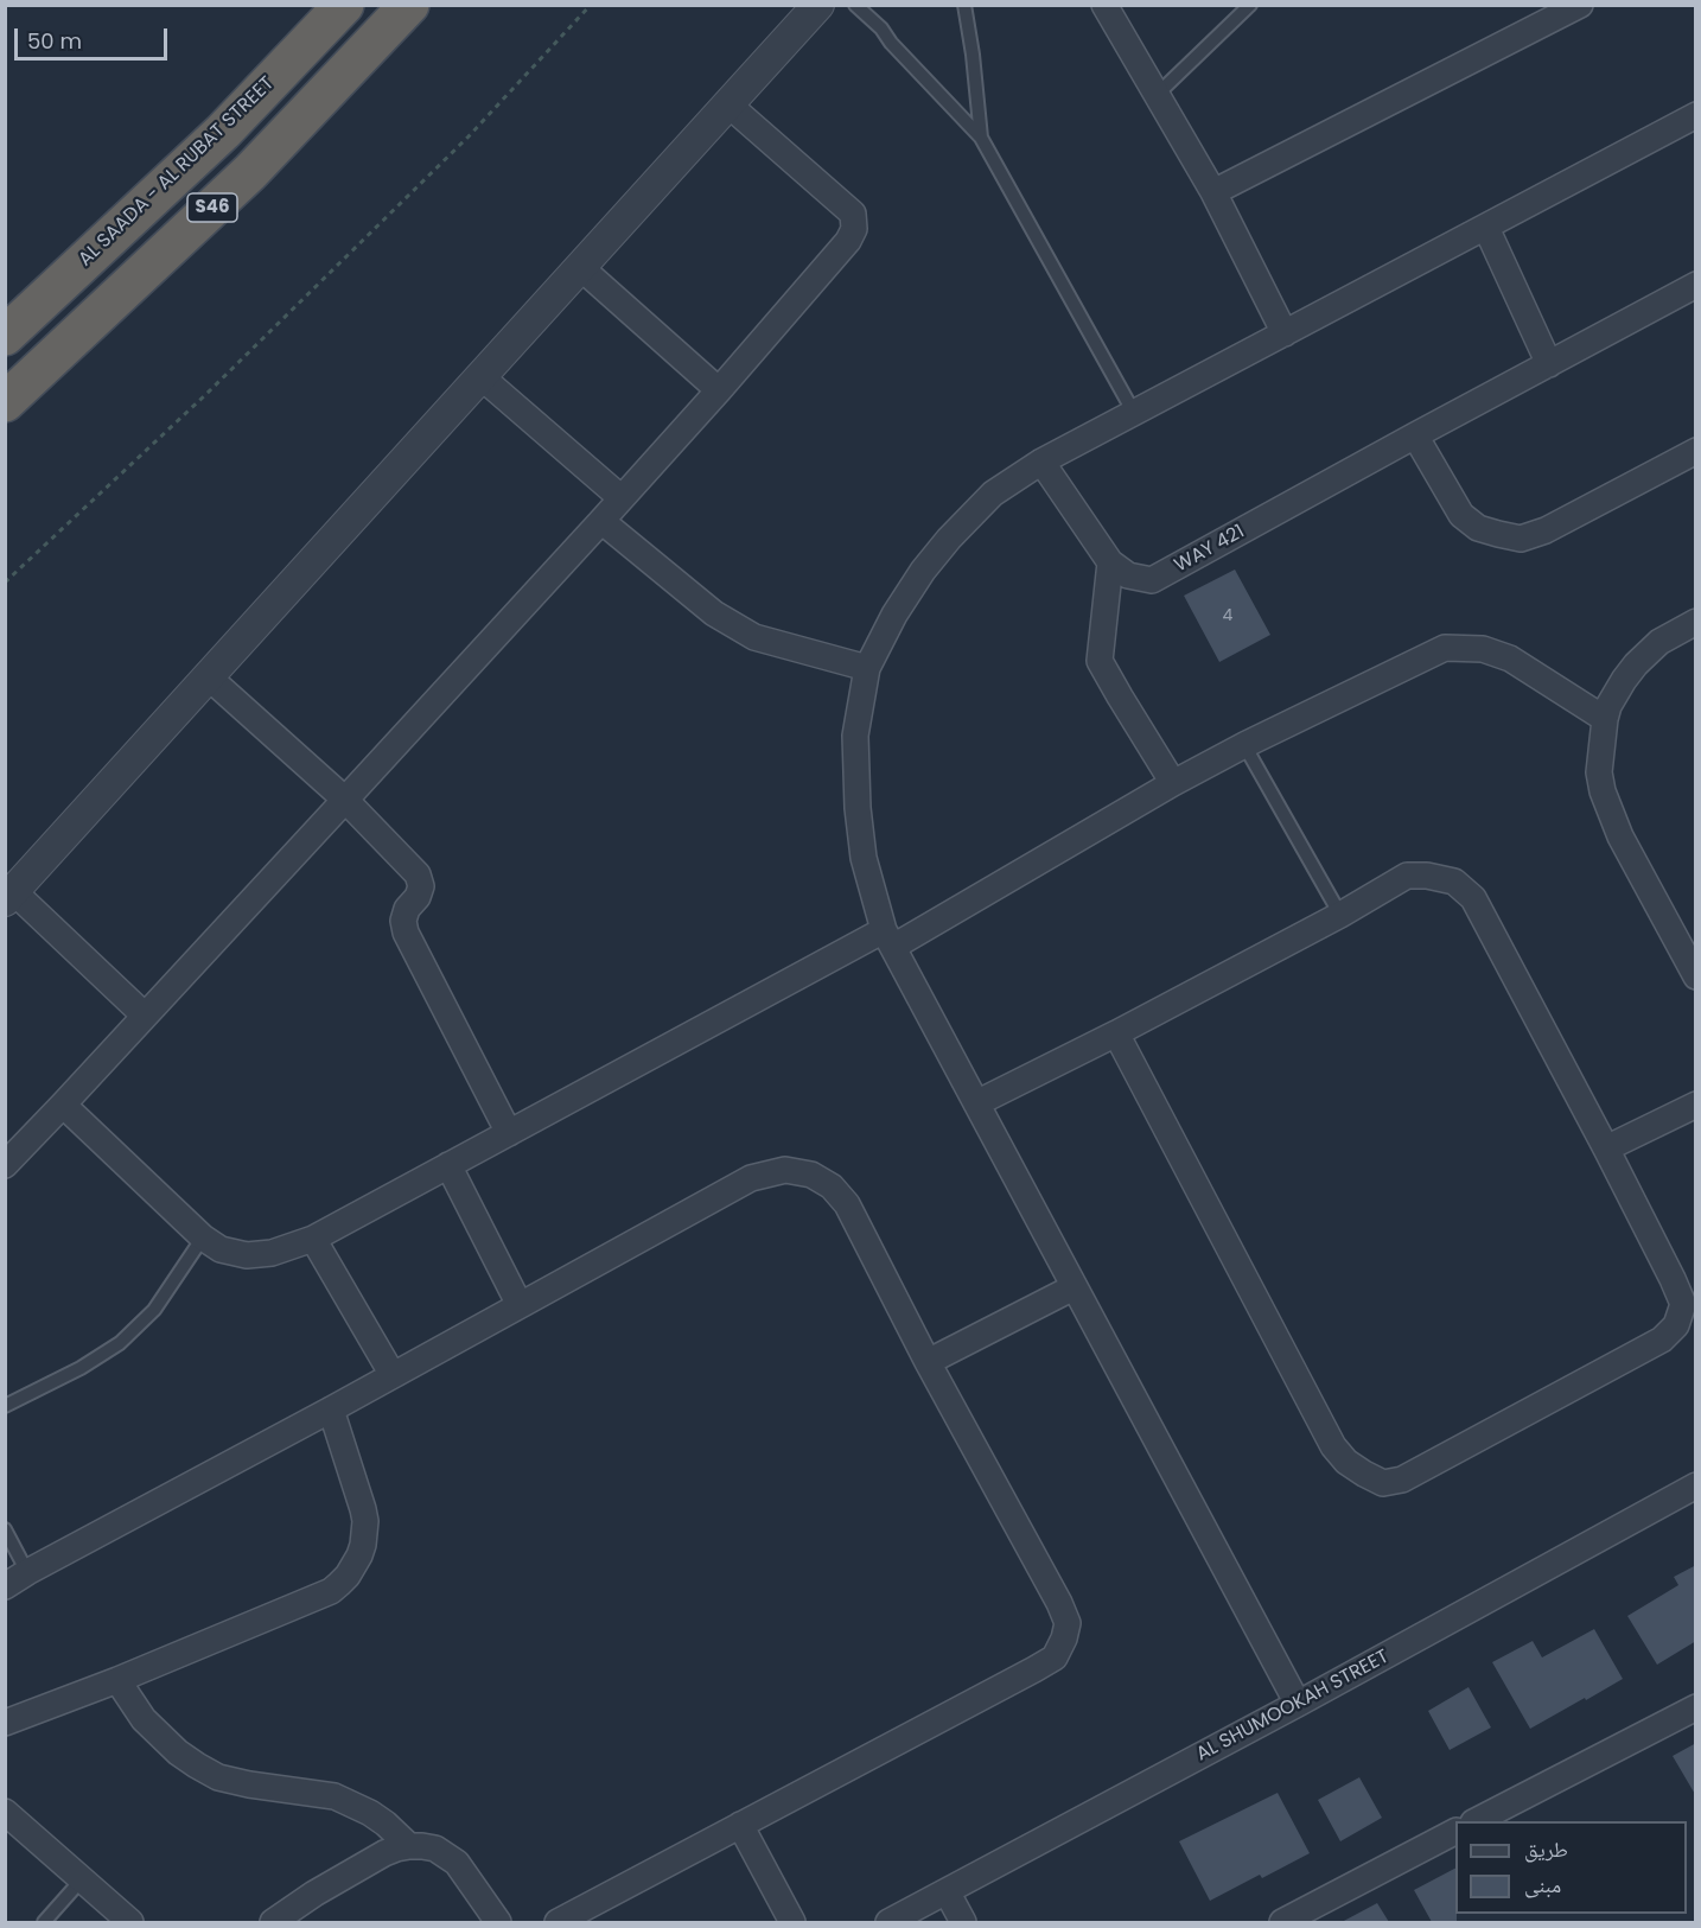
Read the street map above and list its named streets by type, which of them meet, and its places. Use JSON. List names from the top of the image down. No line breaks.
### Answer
{"streets":{"highway":["AL SAADA - AL RUBAT STREET","S46"],"street":["WAY 421","AL SHUMOOKAH STREET"]},"house_numbers":["4"],"legend":["طريق","مبنى"],"scale_bar":"50 m"}
